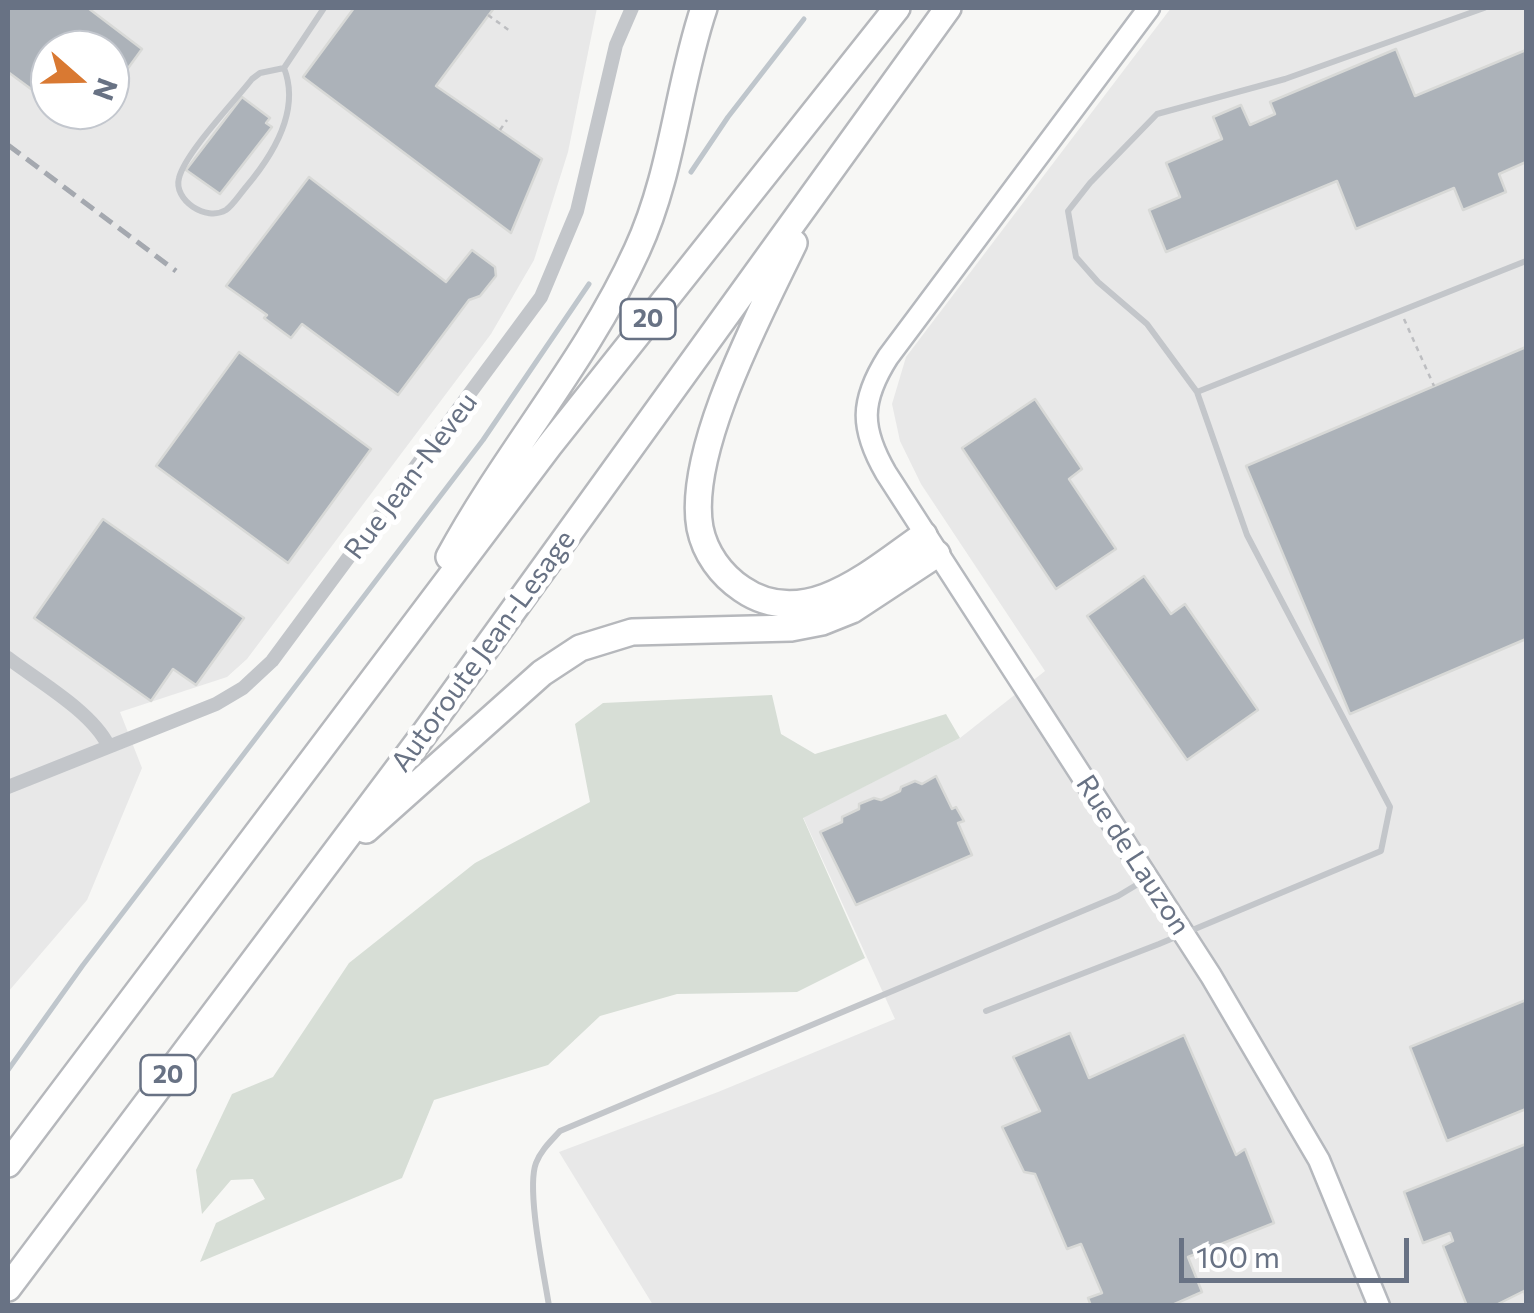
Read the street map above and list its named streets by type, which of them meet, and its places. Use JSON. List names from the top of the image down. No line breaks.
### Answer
{"streets":{"highway":["20","Autoroute Jean-Lesage"],"street":["Rue Jean-Neveu","Rue de Lauzon"]},"scale_bar":"100 m","north":"right"}
